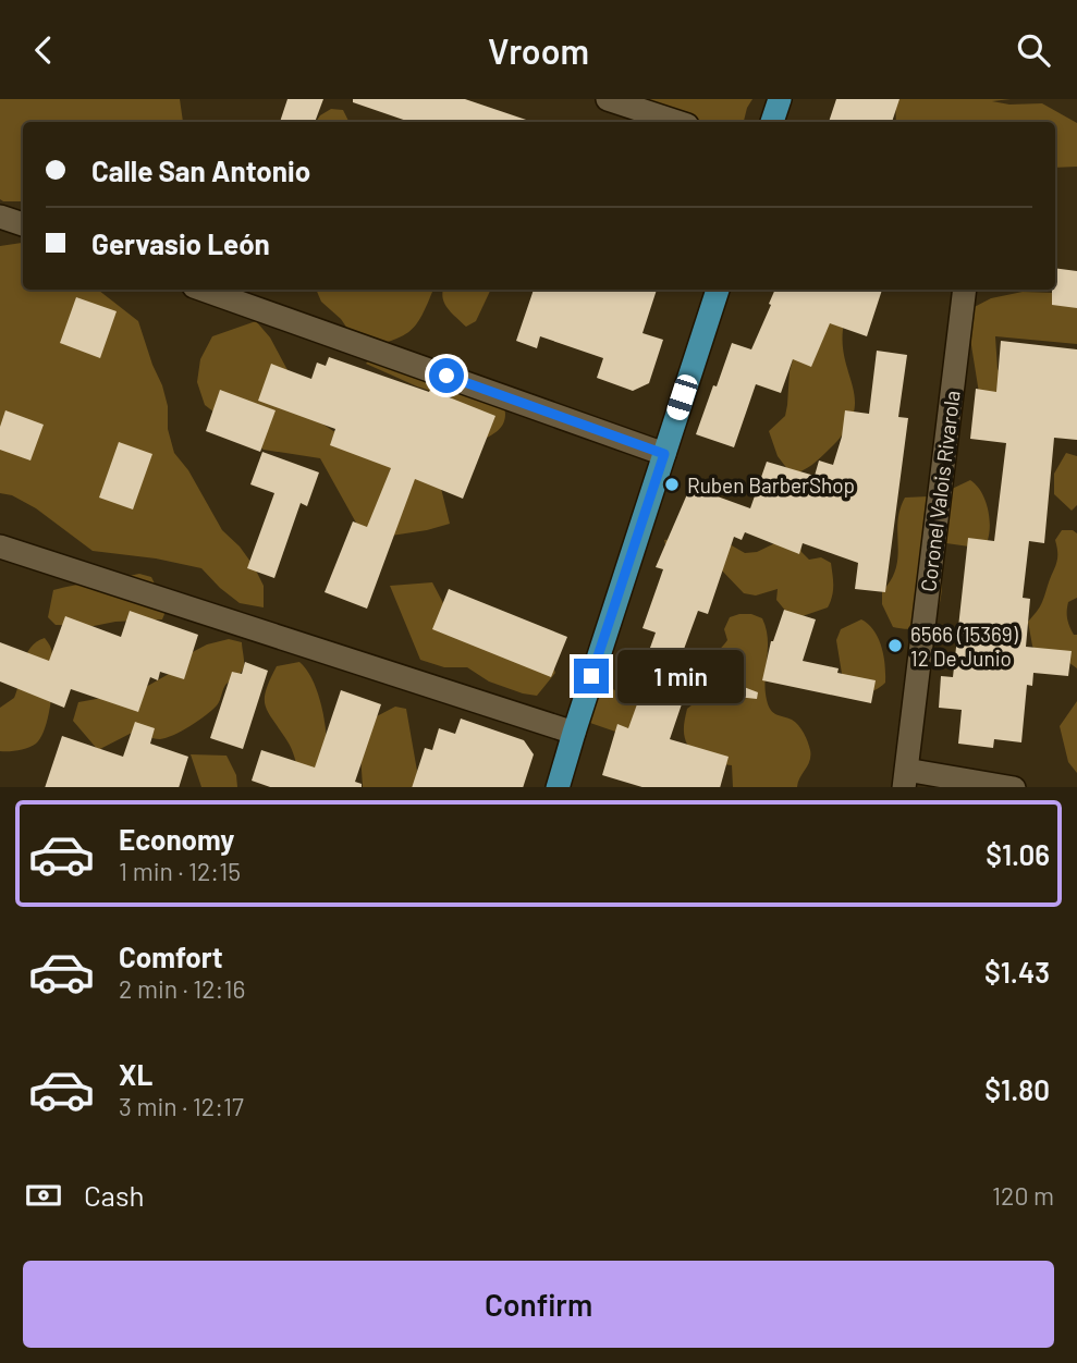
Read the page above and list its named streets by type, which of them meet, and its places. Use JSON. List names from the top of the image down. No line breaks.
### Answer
{"streets":{"street":["Coronel Valois Rivarola"]},"places":["Ruben BarberShop","6566 (15369) 12 De Junio"],"page":{"header":"Vroom","banner":["Calle San Antonio","Gervasio León"],"bubble":"1 min","list":[{"name":"Economy","note":"1 min · 12:15","value":"$1.06"},{"name":"Comfort","note":"2 min · 12:16","value":"$1.43"},{"name":"XL","note":"3 min · 12:17","value":"$1.80"}],"pay":["Cash","120 m"],"buttons":"Confirm"}}
